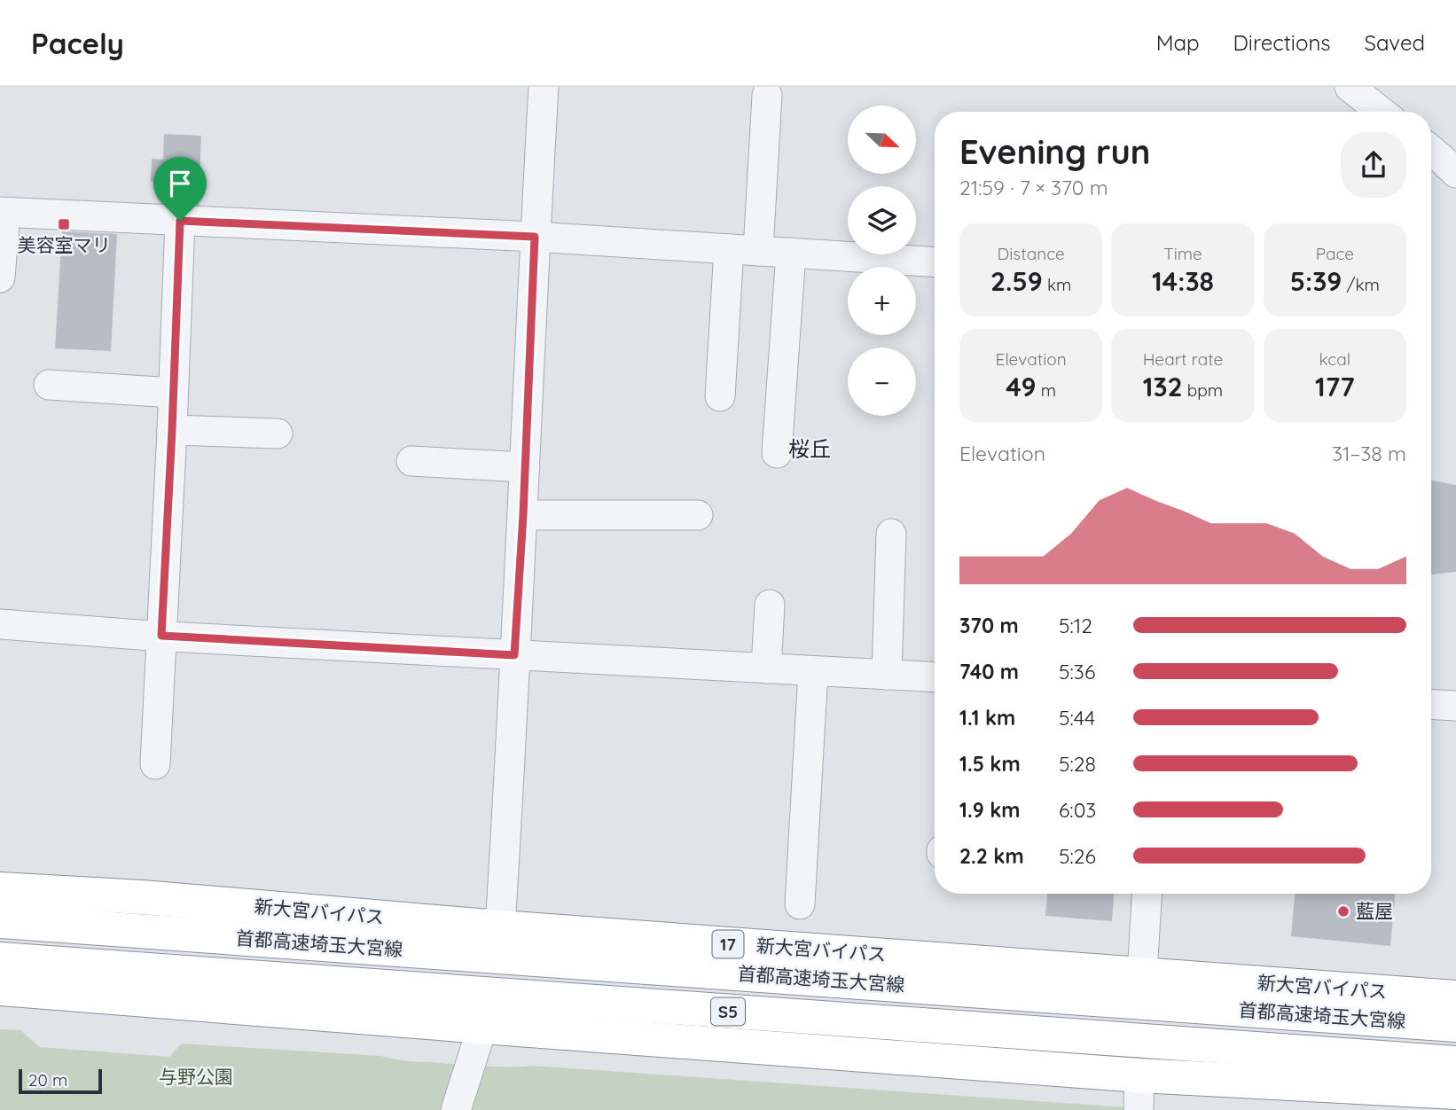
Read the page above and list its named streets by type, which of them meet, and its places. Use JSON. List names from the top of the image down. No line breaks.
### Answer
{"streets":{"highway":["新大宮バイパス","首都高速埼玉大宮線","17","S5"]},"crossings":[["新大宮バイパス","首都高速埼玉大宮線"]],"districts":["桜丘"],"parks":["与野公園"],"places":{"transit":["美容室マリ"],"other":["藍屋"]},"scale_bar":"20 m","north":"bottom right","page":{"header":"Pacely","nav":["Map","Directions","Saved"],"map_buttons":["+","−"],"heading":["Evening run","21:59 · 7 × 370 m"],"stats":[["Distance","2.59 km"],["Time","14:38"],["Pace","5:39 /km"],["Elevation","49 m"],["Heart rate","132 bpm"],["kcal","177"]],"chart":["Elevation","31–38 m"],"list":[{"name":"370 m","note":"5:12"},{"name":"740 m","note":"5:36"},{"name":"1.1 km","note":"5:44"},{"name":"1.5 km","note":"5:28"},{"name":"1.9 km","note":"6:03"},{"name":"2.2 km","note":"5:26"}],"scale":"20 m"}}
